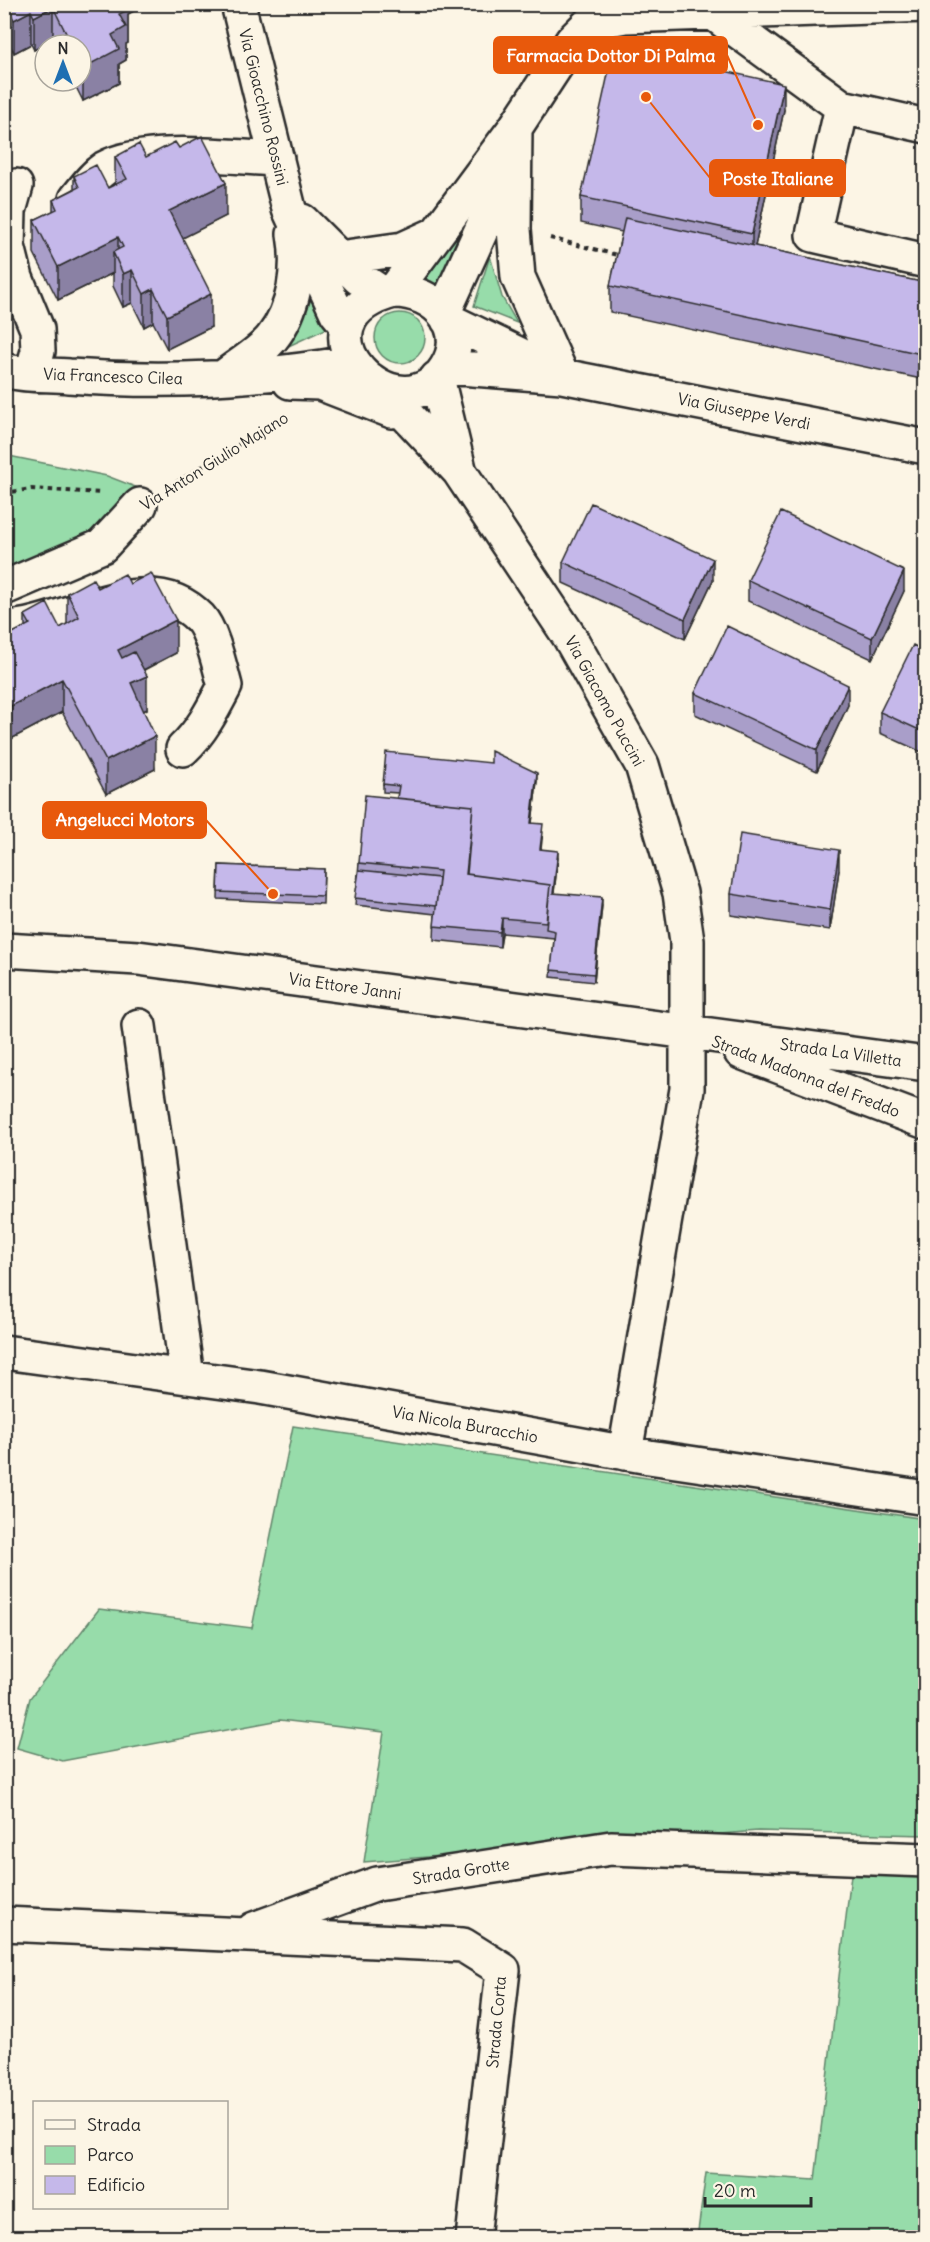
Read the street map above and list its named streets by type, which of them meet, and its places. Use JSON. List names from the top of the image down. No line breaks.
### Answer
{"streets":{"street":["Via Gioacchino Rossini","Via Francesco Cilea","Via Giuseppe Verdi","Via Anton Giulio Majano","Via Giacomo Puccini","Via Ettore Janni","Strada La Villetta","Strada Madonna del Freddo","Via Nicola Buracchio","Strada Grotte","Strada Corta"]},"crossings":[["Via Gioacchino Rossini","Via Francesco Cilea"],["Via Gioacchino Rossini","Via Giuseppe Verdi"],["Via Gioacchino Rossini","Via Giacomo Puccini"],["Via Francesco Cilea","Via Giuseppe Verdi"],["Via Francesco Cilea","Via Anton Giulio Majano"],["Via Francesco Cilea","Via Giacomo Puccini"],["Via Giuseppe Verdi","Via Giacomo Puccini"],["Via Giacomo Puccini","Via Ettore Janni"],["Via Giacomo Puccini","Strada La Villetta"],["Via Giacomo Puccini","Strada Madonna del Freddo"],["Via Giacomo Puccini","Via Nicola Buracchio"],["Via Ettore Janni","Strada La Villetta"],["Via Ettore Janni","Strada Madonna del Freddo"],["Strada La Villetta","Strada Madonna del Freddo"],["Strada Grotte","Strada Corta"]],"places":["Poste Italiane","Farmacia Dottor Di Palma","Angelucci Motors"],"legend":["Strada","Parco","Edificio"],"scale_bar":"20 m","north":"top"}
